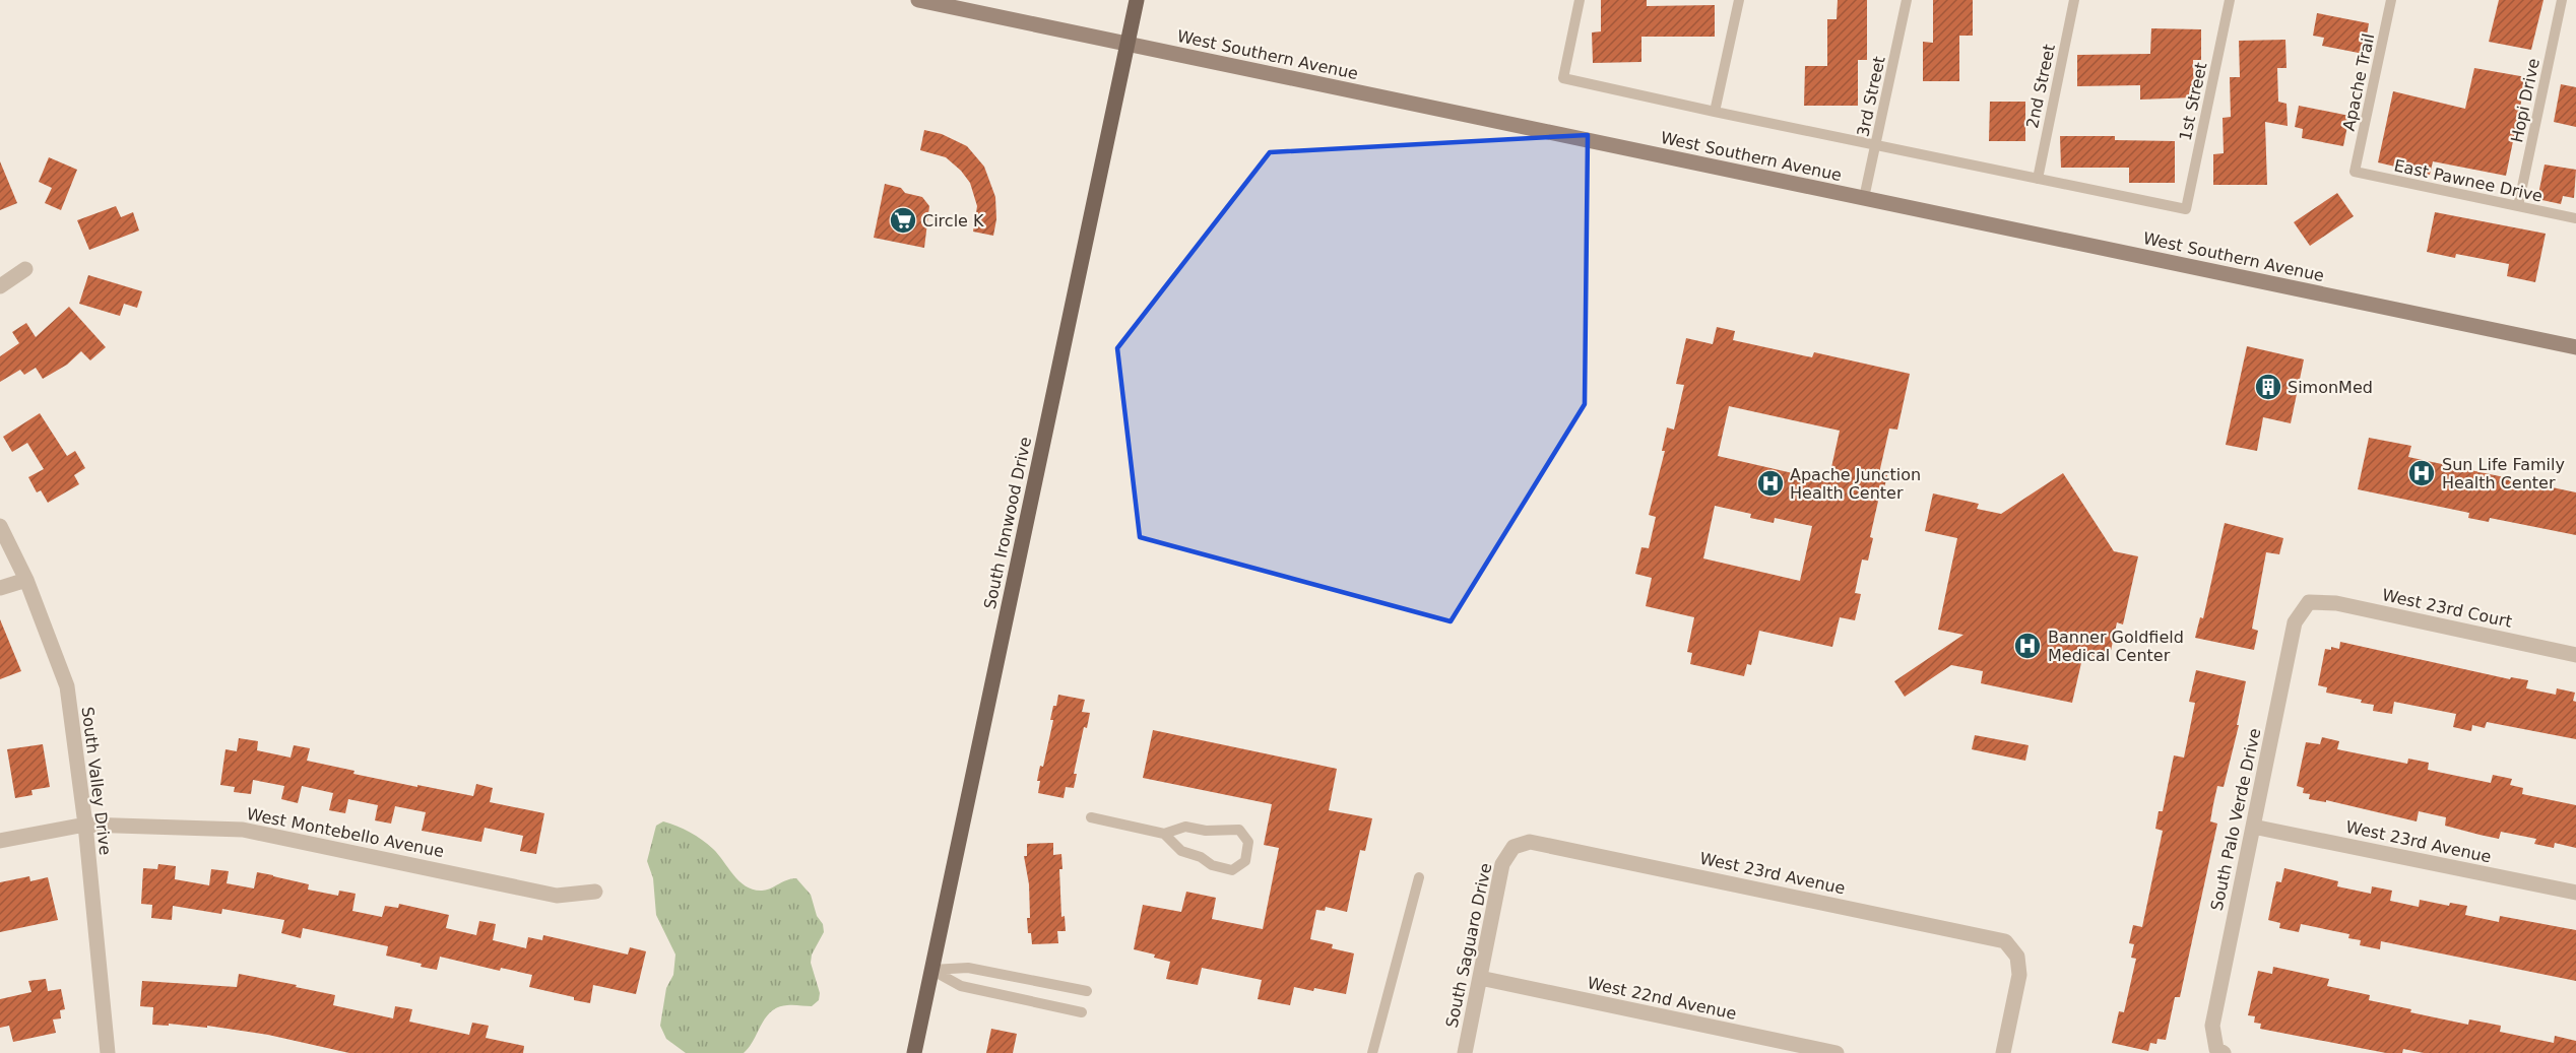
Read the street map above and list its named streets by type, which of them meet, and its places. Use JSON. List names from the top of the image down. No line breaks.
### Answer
{"streets":{"main road":["West Southern Avenue","South Ironwood Drive"],"street":["West 23rd Court","South Valley Drive","South Palo Verde Drive","West Montebello Avenue","West 23rd Avenue","South Saguaro Drive","West 22nd Avenue"],"lane":["Apache Trail","2nd Street","3rd Street","Hopi Drive","1st Street","East Pawnee Drive"]},"crossings":[["West Southern Avenue","3rd Street"],["West Southern Avenue","South Ironwood Drive"],["Apache Trail","East Pawnee Drive"],["2nd Street","1st Street"],["Hopi Drive","East Pawnee Drive"],["West 23rd Court","South Palo Verde Drive"],["South Valley Drive","West Montebello Avenue"],["South Palo Verde Drive","West 23rd Avenue"],["West 23rd Avenue","South Saguaro Drive"],["South Saguaro Drive","West 22nd Avenue"]],"places":{"supermarket":["Circle K"],"building":["SimonMed"],"hospital":["Sun Life Family Health Center","Apache Junction Health Center","Banner Goldfield Medical Center"]}}
